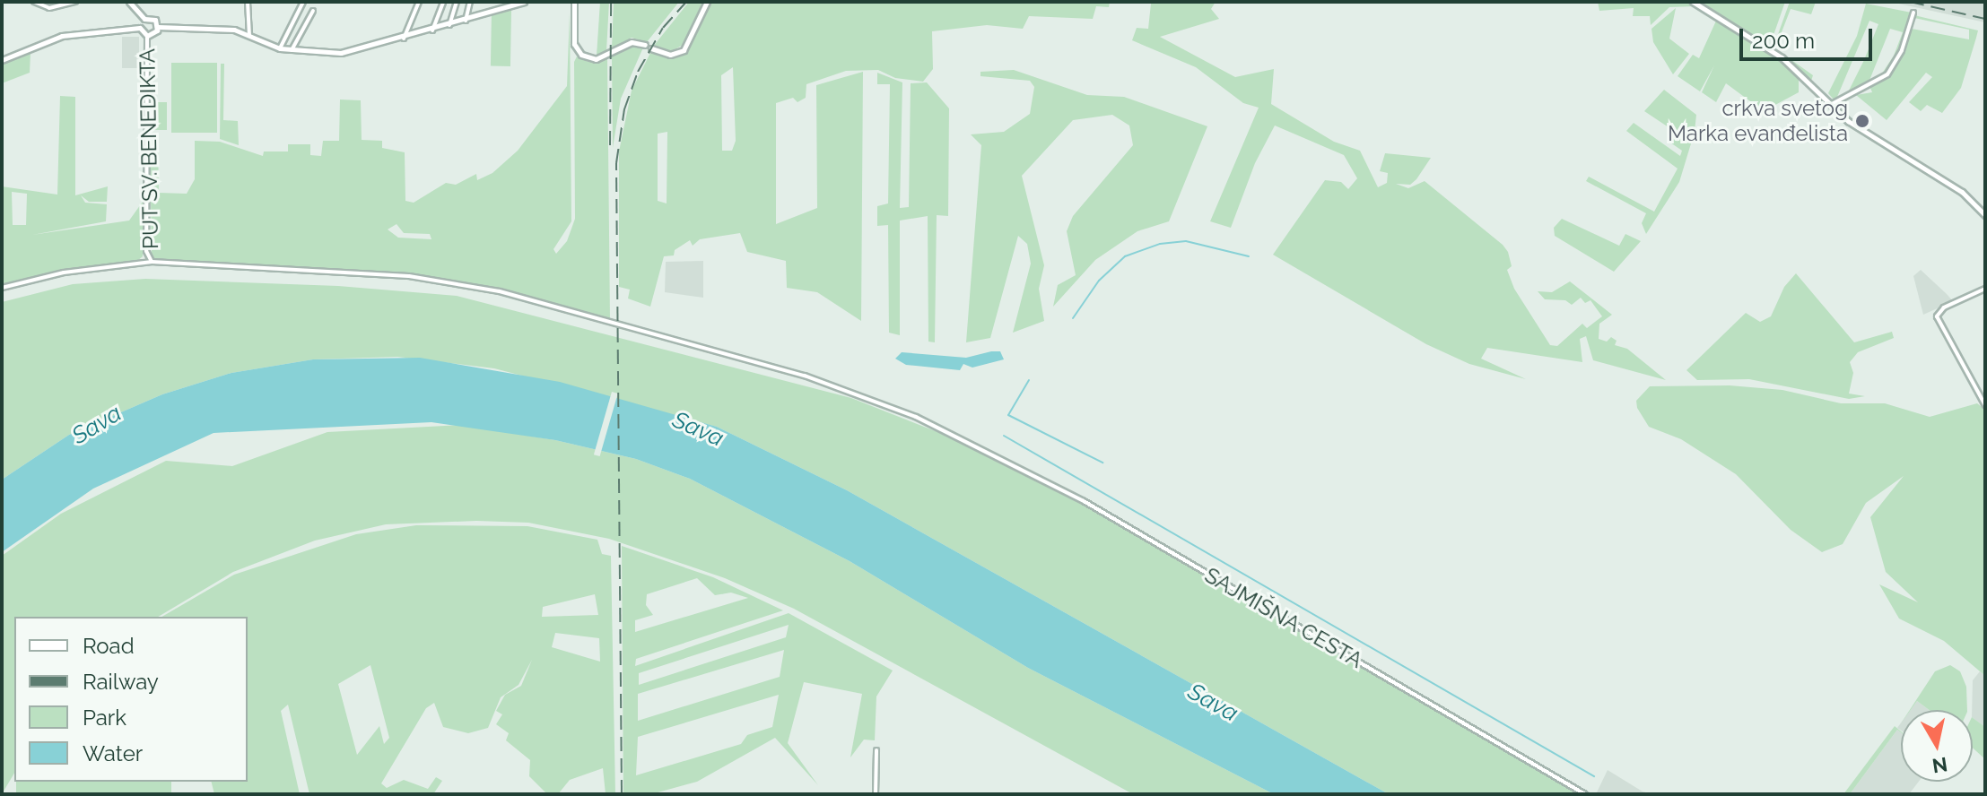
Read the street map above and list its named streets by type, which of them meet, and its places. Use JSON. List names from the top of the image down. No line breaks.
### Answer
{"streets":{"main road":["PUT SV. BENEDIKTA"],"street":["SAJMIŠNA CESTA"]},"crossings":[["PUT SV. BENEDIKTA","SAJMIŠNA CESTA"]],"water":["Sava"],"places":["crkva svetog Marka evanđelista"],"legend":["Road","Railway","Park","Water"],"scale_bar":"200 m","north":"bottom"}
